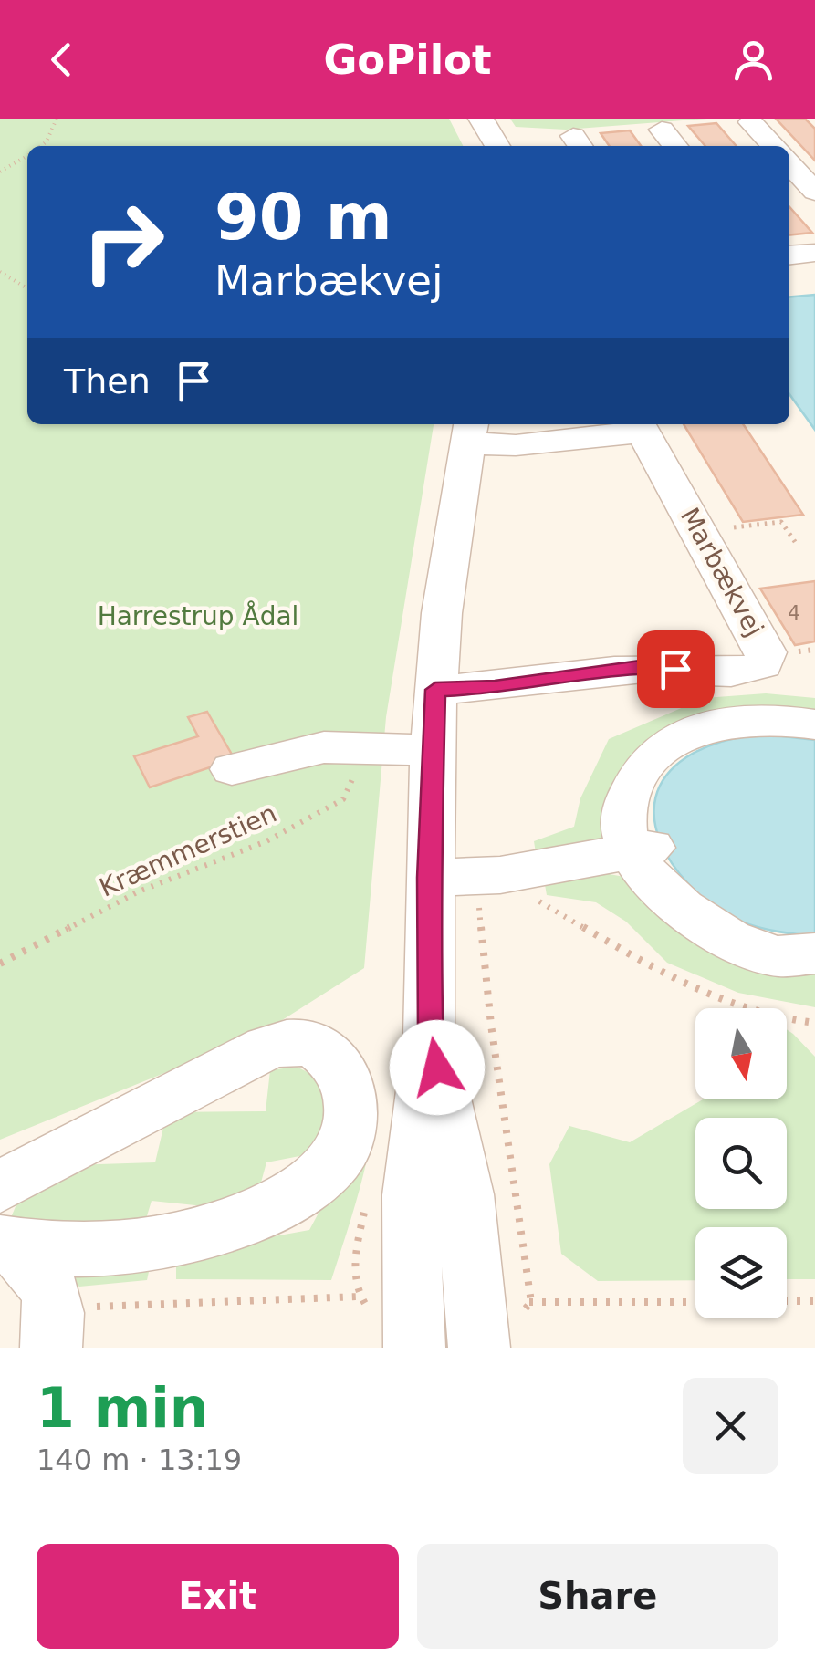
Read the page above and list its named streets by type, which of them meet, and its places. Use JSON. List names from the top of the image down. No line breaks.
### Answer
{"streets":{"street":["Marbækvej"],"path":["Kræmmerstien"]},"parks":["Harrestrup Ådal"],"house_numbers":["4"],"north":"bottom","page":{"header":"GoPilot","turn":["90 m","Marbækvej"],"then":"Then","heading":["1 min","140 m · 13:19"],"buttons":["Exit","Share"]}}
